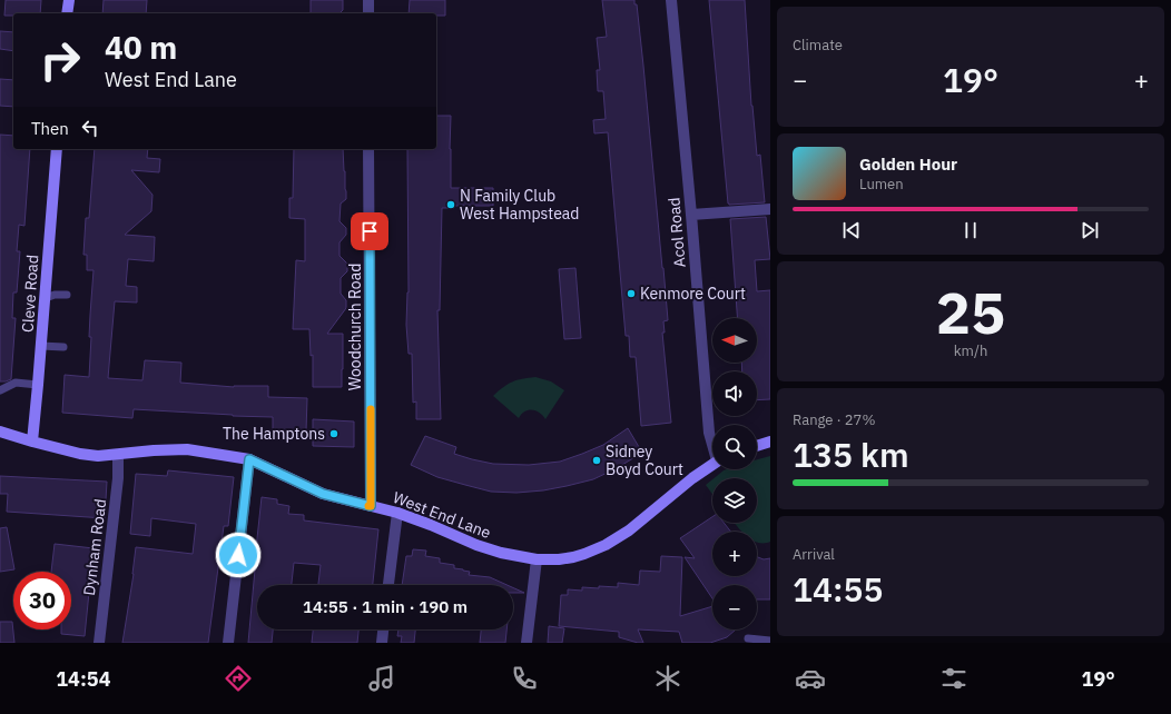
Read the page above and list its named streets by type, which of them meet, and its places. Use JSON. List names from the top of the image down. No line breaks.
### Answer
{"streets":{"main road":["Cleve Road","West End Lane"],"street":["Acol Road","Woodchurch Road","Dynham Road"]},"crossings":[["Cleve Road","West End Lane"],["Woodchurch Road","West End Lane"],["West End Lane","Dynham Road"]],"places":["N Family Club West Hampstead","Kenmore Court","The Hamptons","Sidney Boyd Court"],"north":"left","page":{"tile":["Climate",["25","km/h"],["Range · 27%","135 km"],["Arrival","14:55"]],"turn":["40 m","West End Lane"],"heat":["−","19°","+"],"then":"Then","song":["Golden Hour","Lumen"],"map_buttons":["+","−"],"limit":"30","trip":"14:55 · 1 min · 190 m","tabs":["14:54","19°"]}}
